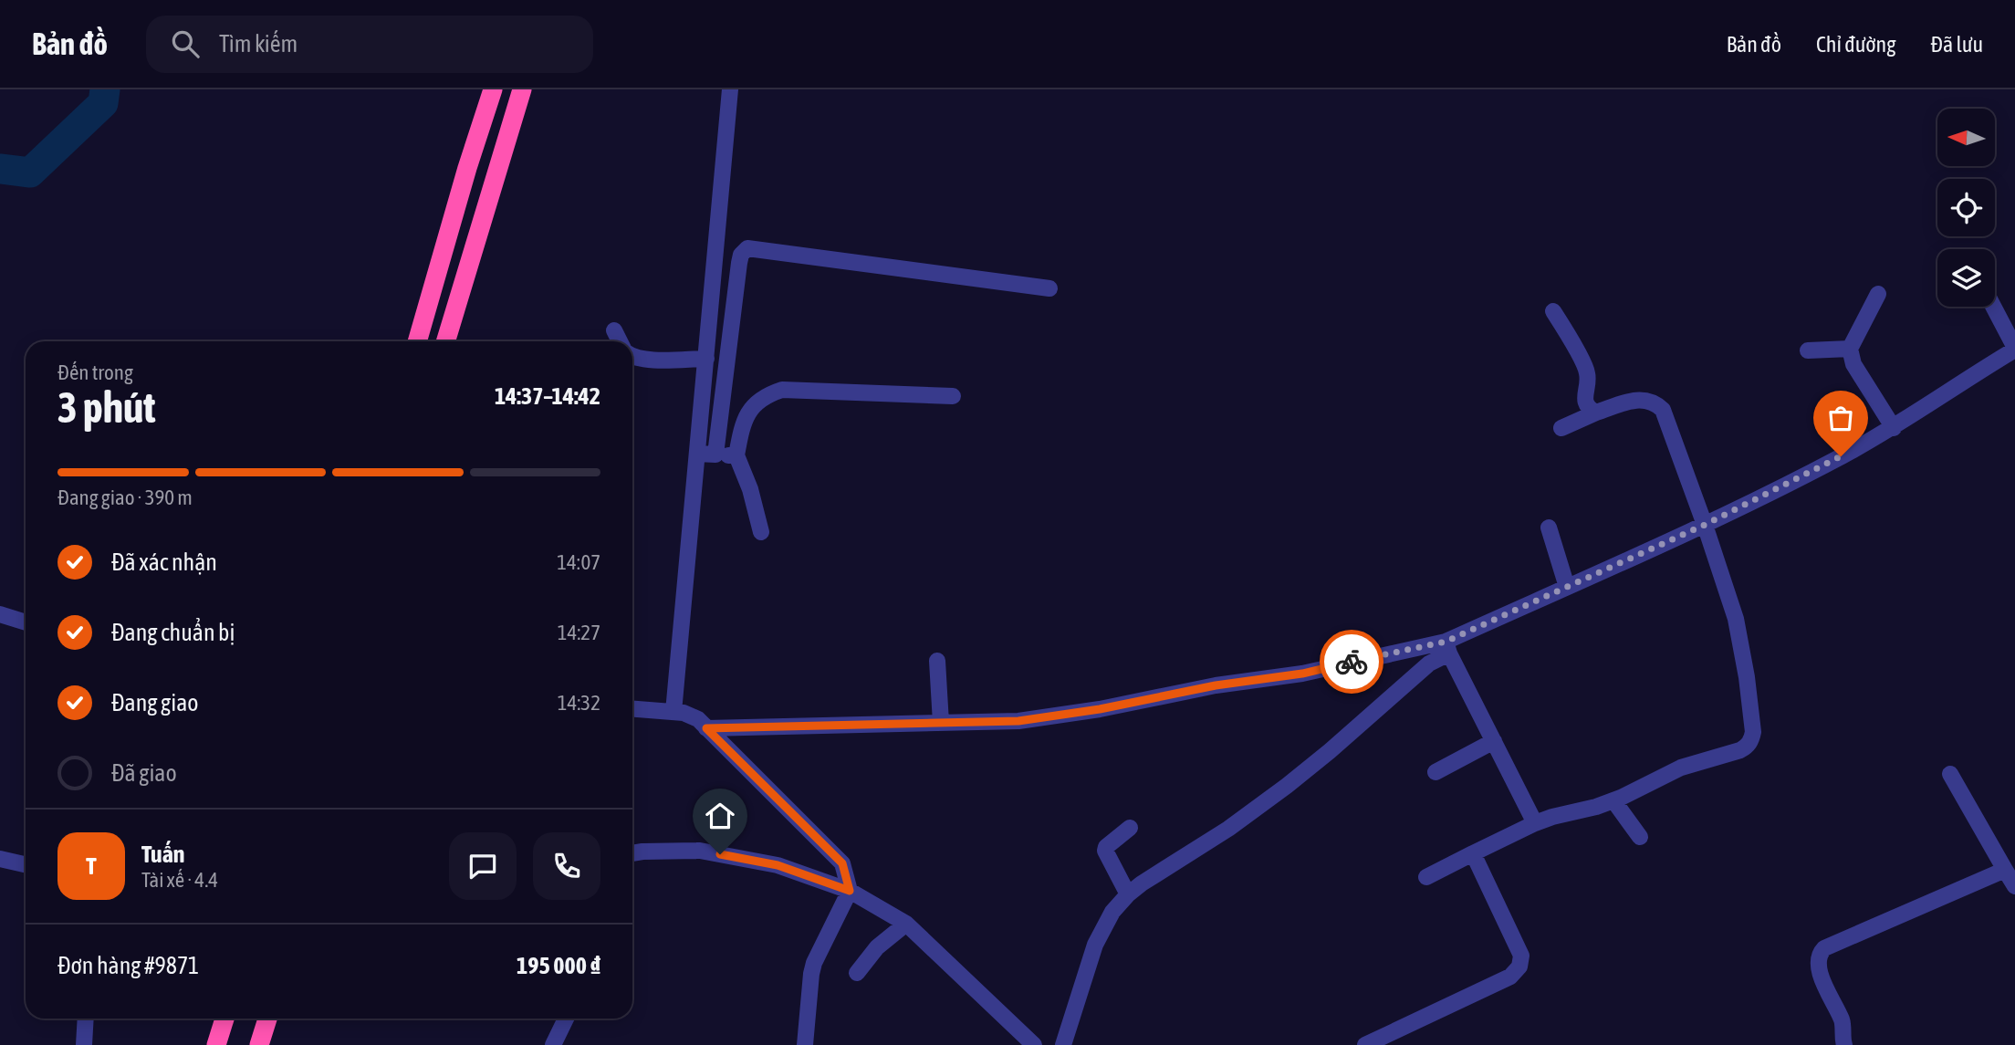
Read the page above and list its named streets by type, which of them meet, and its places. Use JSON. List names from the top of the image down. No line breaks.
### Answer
{"north":"left","page":{"header":"Bản đồ","search":"Tìm kiếm","nav":["Bản đồ","Chỉ đường","Đã lưu"],"heading":["3 phút","Đến trong","14:37–14:42"],"panel":["Tuấn","Tài xế · 4.4","Đơn hàng #9871","195 000 ₫"],"bar":"Đang giao · 390 m","list":[["Đã xác nhận","14:07"],["Đang chuẩn bị","14:27"],["Đang giao","14:32"],"Đã giao"],"round":"T"}}
